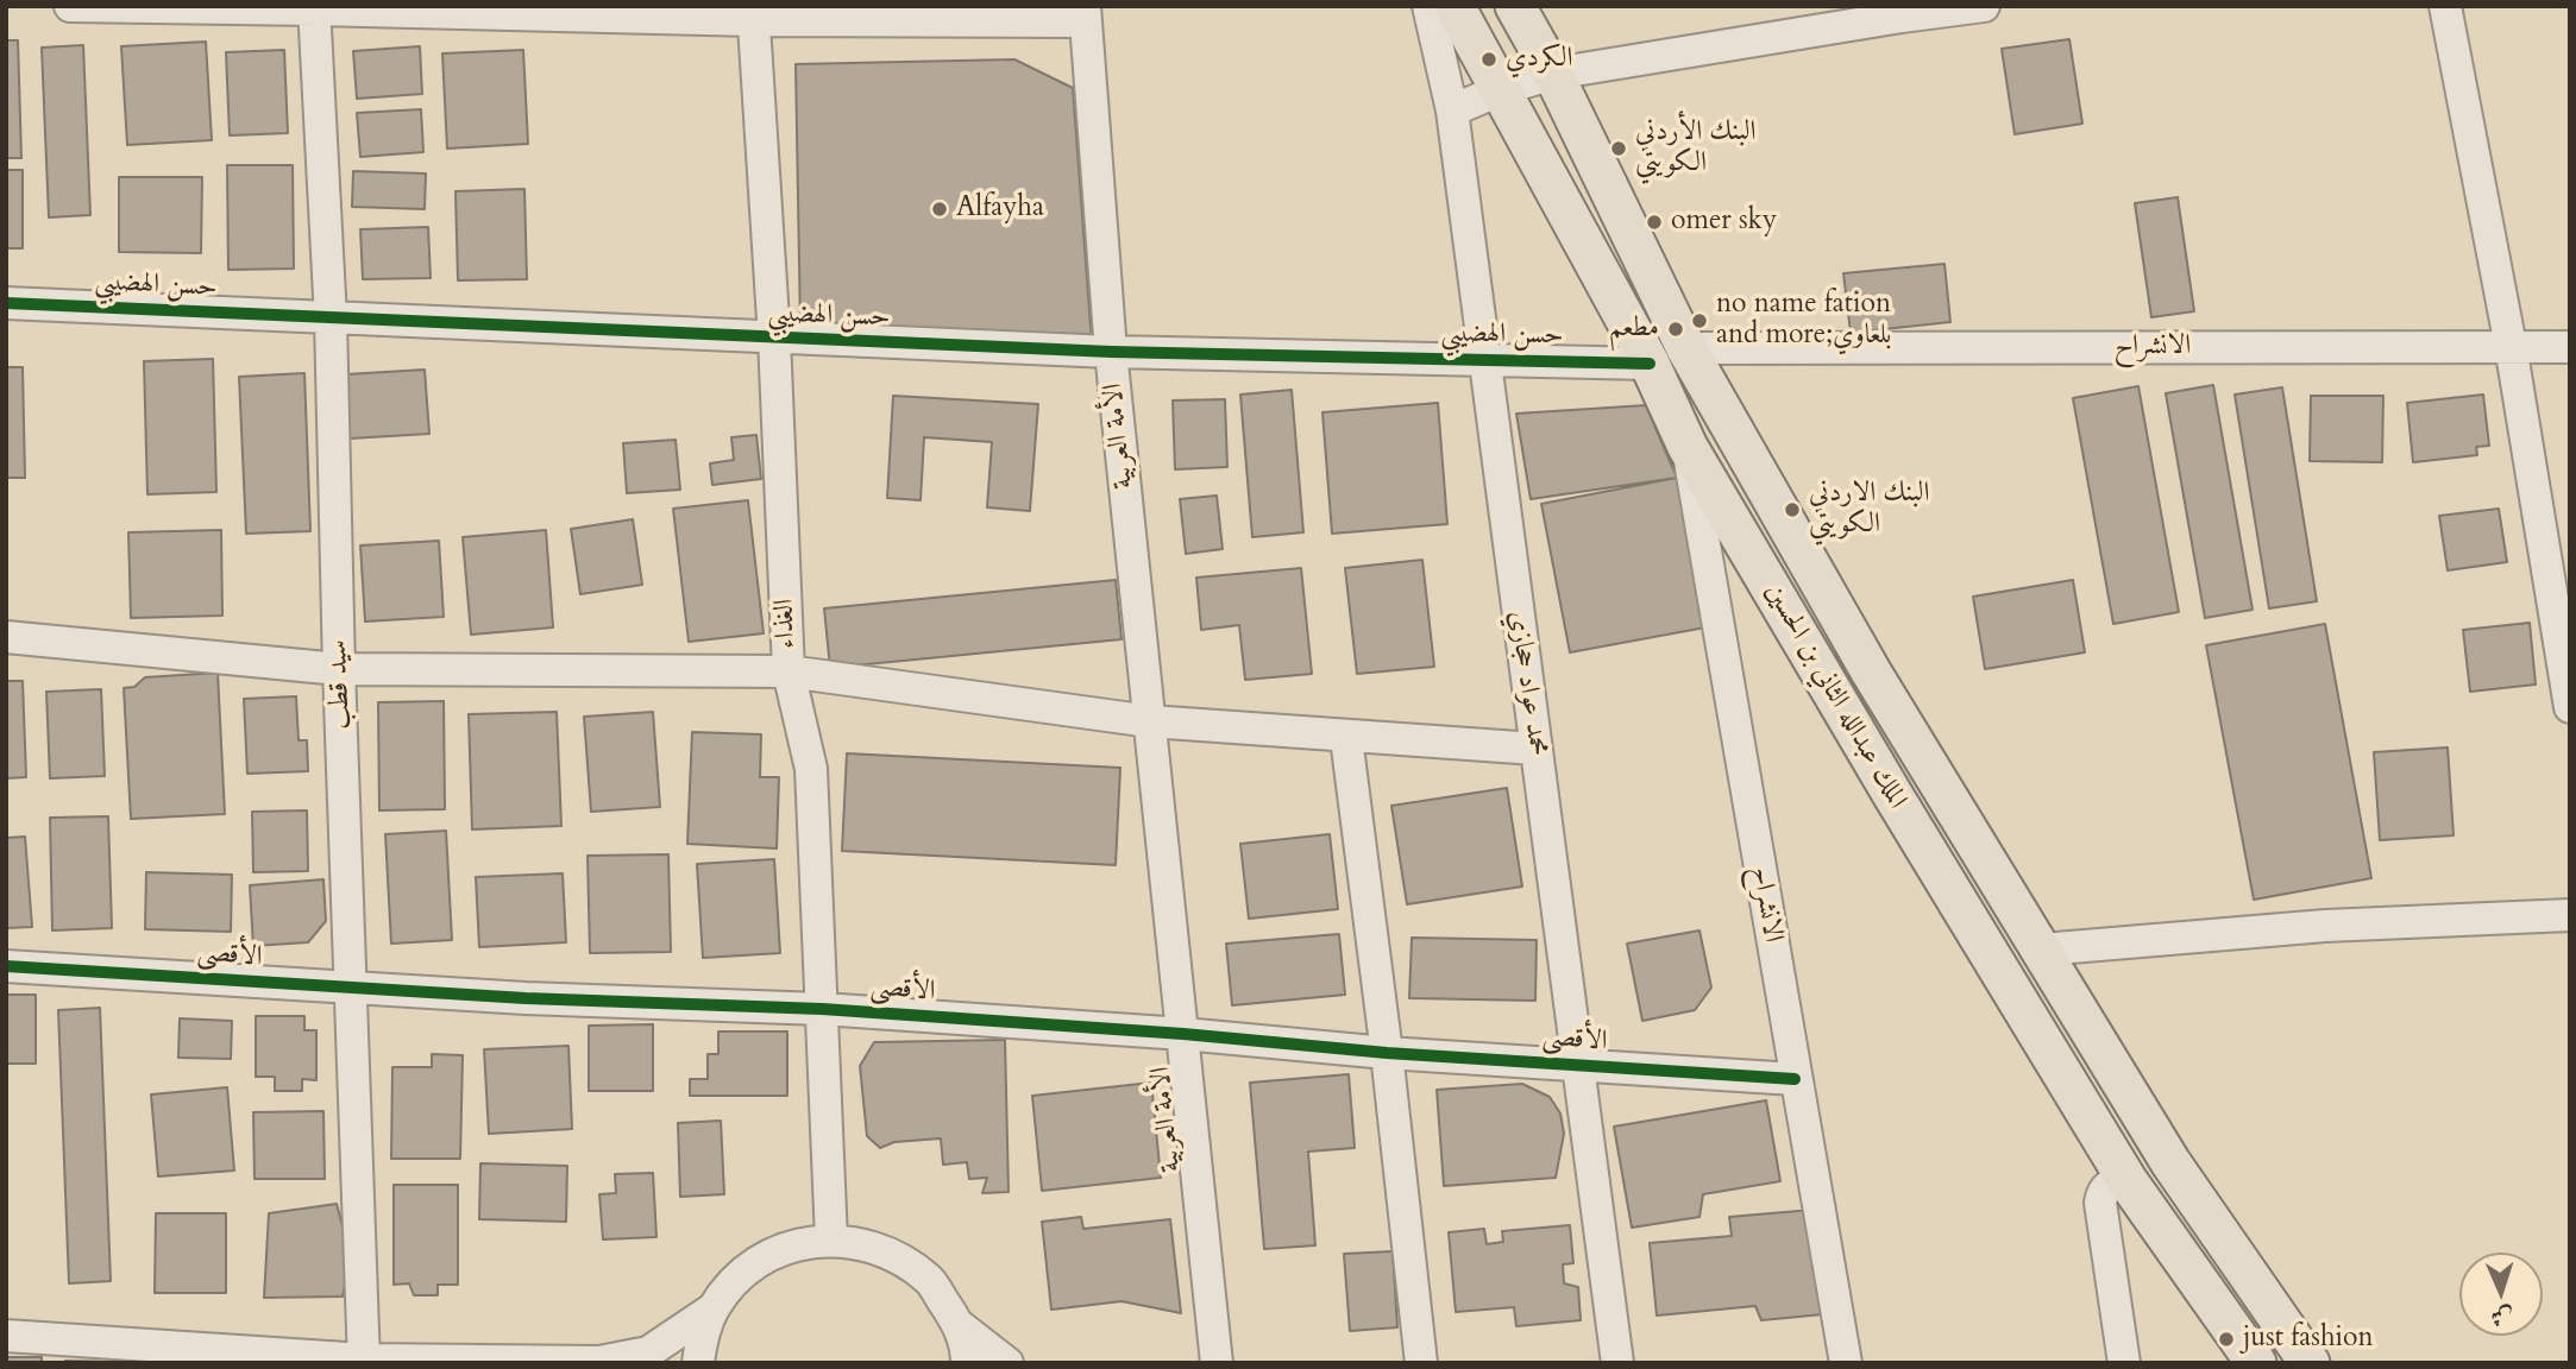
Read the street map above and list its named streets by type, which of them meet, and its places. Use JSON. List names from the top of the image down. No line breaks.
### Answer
{"streets":{"main road":["الملك عبدالله الثاني بن الحسين"],"street":["حسن الهضيبي","الانشراح","الأمة العربية","الغذاء","محمد عواد حجازي","سيد قطب","الأقصى"]},"crossings":[["حسن الهضيبي","الأمة العربية"],["حسن الهضيبي","الغذاء"],["حسن الهضيبي","محمد عواد حجازي"],["حسن الهضيبي","سيد قطب"],["حسن الهضيبي","الملك عبدالله الثاني بن الحسين"],["الانشراح","الملك عبدالله الثاني بن الحسين"],["الانشراح","الأقصى"],["الأمة العربية","الأقصى"],["الغذاء","الأقصى"],["محمد عواد حجازي","الأقصى"],["سيد قطب","الأقصى"]],"places":["الكردي","البنك الأردني الكويتي","Alfayha","omer sky","no name fation and more;بلعاوي","مطعم","البنك الاردني الكويتي","just fashion"],"north":"bottom"}
